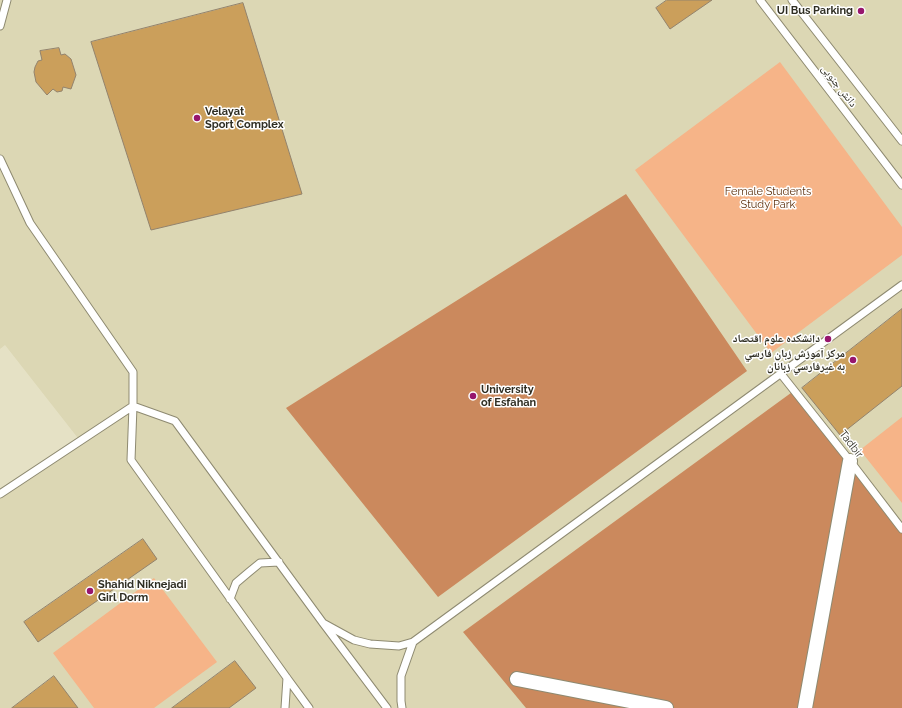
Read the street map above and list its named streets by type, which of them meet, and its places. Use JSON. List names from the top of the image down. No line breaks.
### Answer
{"streets":{"lane":["دانش جنوبی","Tadbir"]},"parks":["Female Students Study Park"],"places":["UI Bus Parking","Velayat Sport Complex","دانشکده علوم اقتصاد","مرکز آموزش زبان فارسي به غيرفارسي زبانان","University of Esfahan","Shahid Niknejadi Girl Dorm"]}
